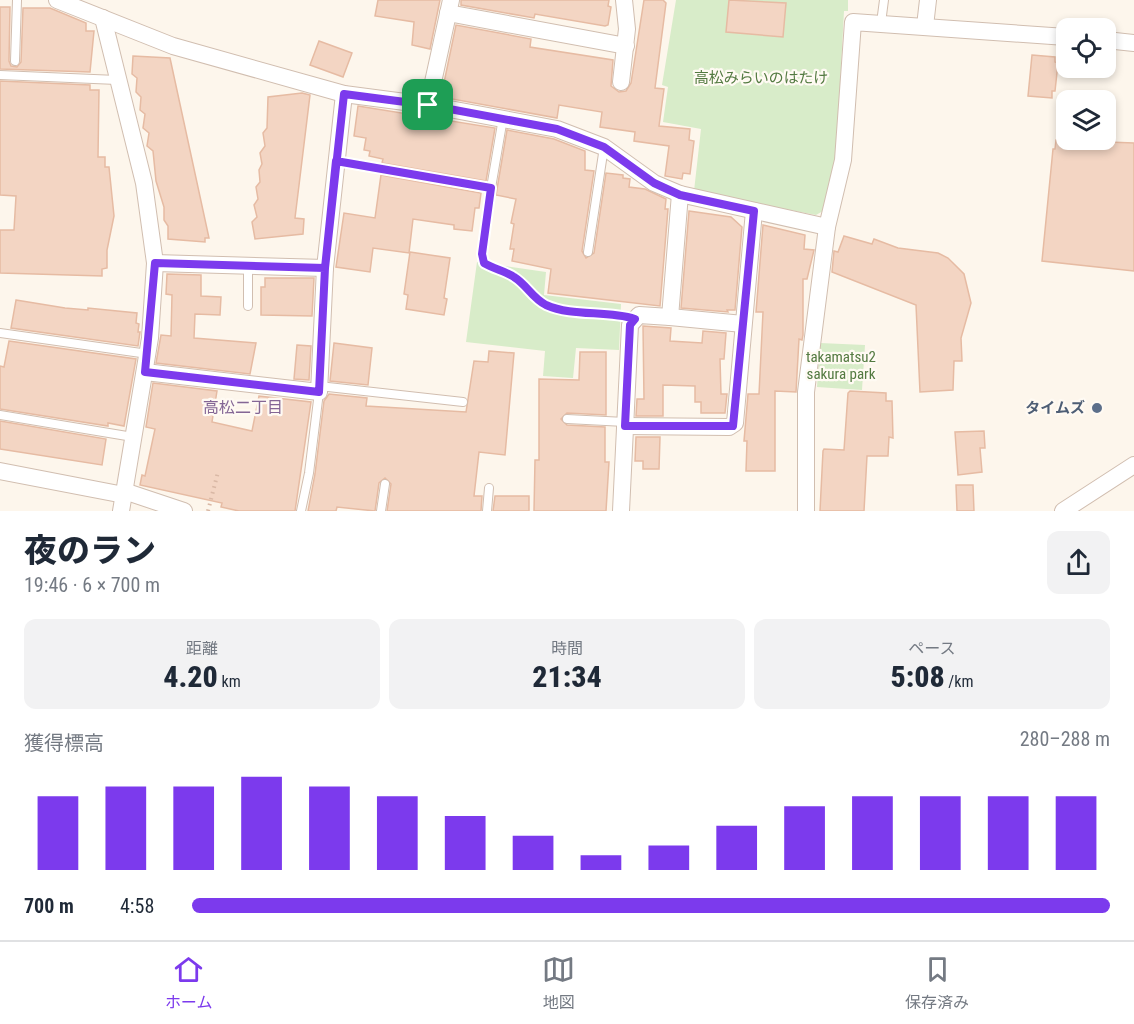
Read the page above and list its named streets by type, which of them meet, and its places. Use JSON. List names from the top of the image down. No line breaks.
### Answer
{"districts":["高松二丁目"],"parks":["高松みらいのはたけ","takamatsu2 sakura park"],"places":["タイムズ"],"page":{"heading":["夜のラン","19:46 · 6 × 700 m"],"stats":[["距離","4.20 km"],["時間","21:34"],["ペース","5:08 /km"]],"chart":["獲得標高","280–288 m"],"list":[{"name":"700 m","note":"4:58"}],"tabs":["ホーム","地図","保存済み"]}}
